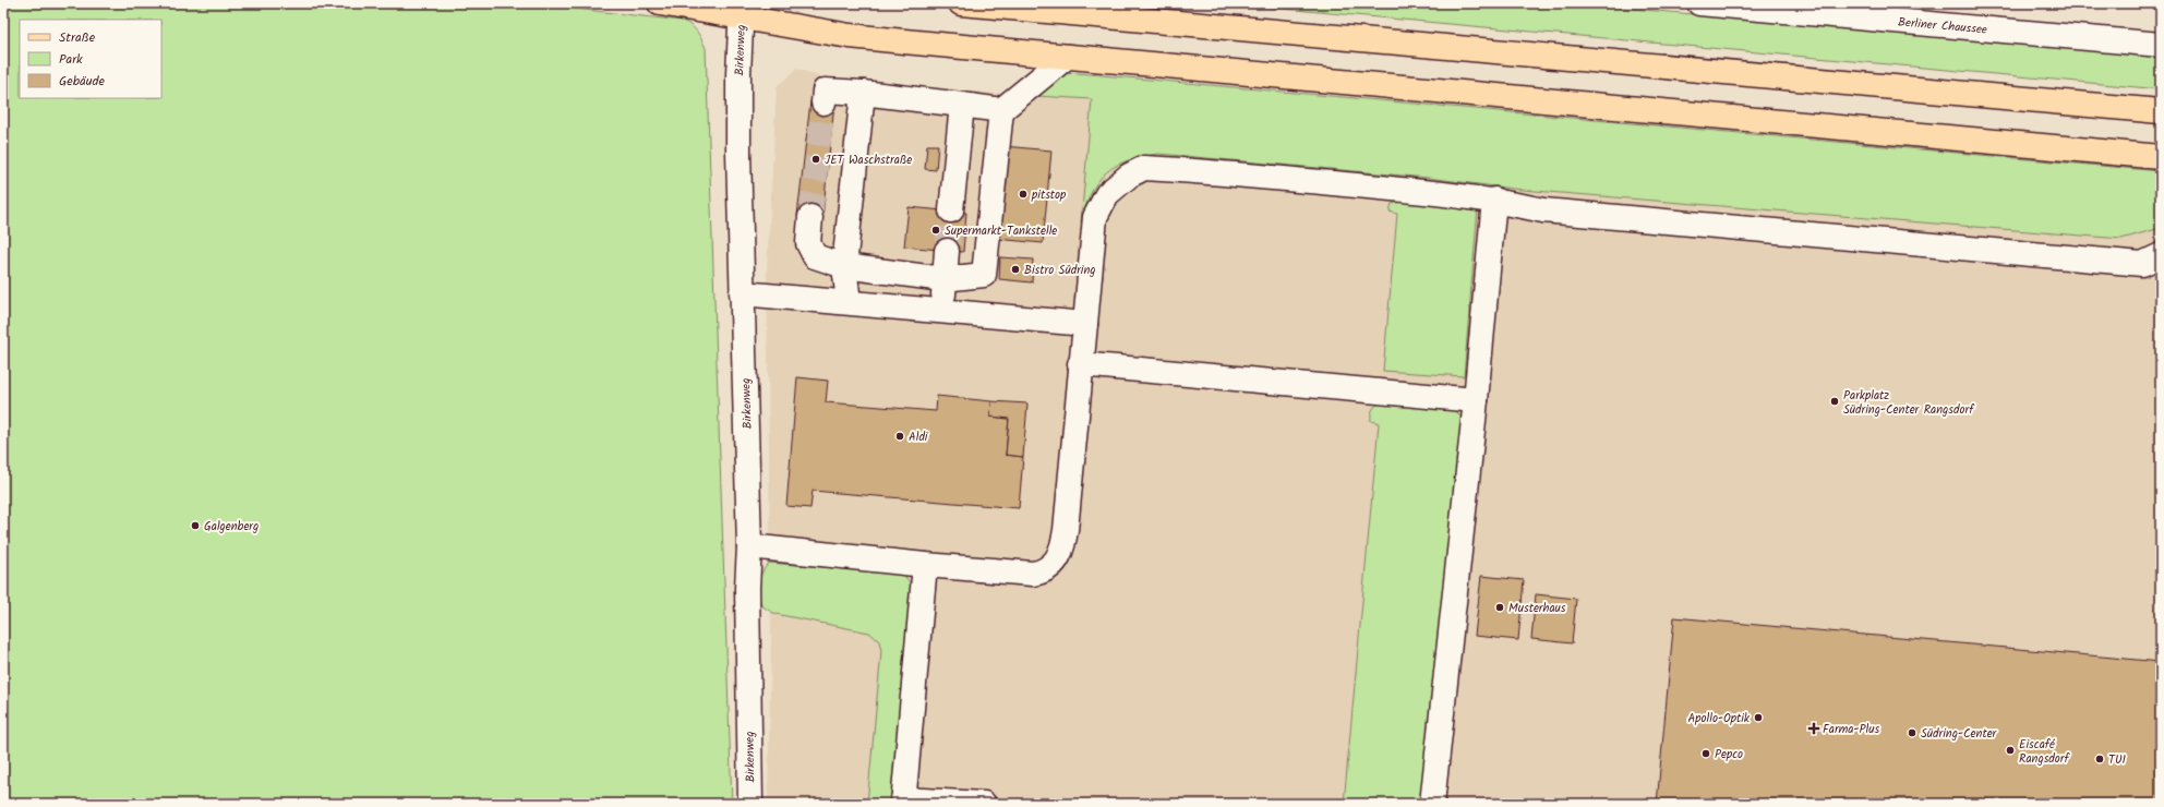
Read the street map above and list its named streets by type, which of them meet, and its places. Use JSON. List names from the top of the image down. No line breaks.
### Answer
{"streets":{"street":["Berliner Chaussee","Birkenweg"]},"places":{"other":["JET Waschstraße","pitstop","Supermarkt-Tankstelle","Bistro Südring","Parkplatz Südring-Center Rangsdorf","Aldi","Galgenberg","Musterhaus","Apollo-Optik","Südring-Center","Eiscafé Rangsdorf","Pepco","TUI"],"health":["Farma-Plus"]},"legend":["Straße","Park","Gebäude"]}
